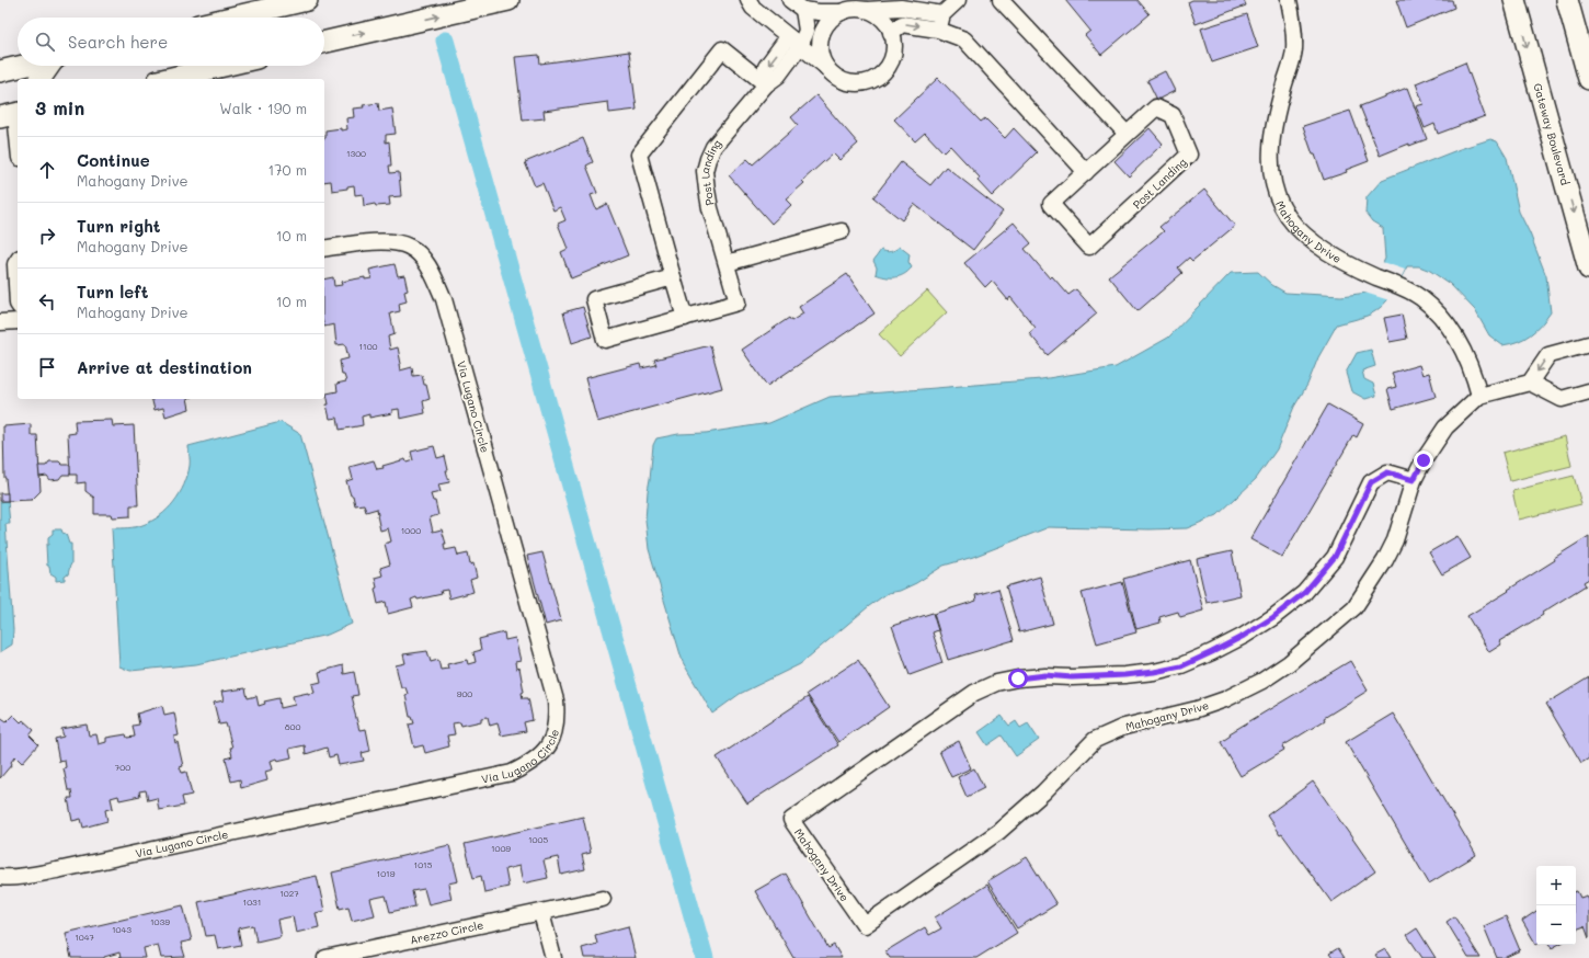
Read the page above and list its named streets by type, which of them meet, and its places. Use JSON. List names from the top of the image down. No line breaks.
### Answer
{"streets":{"main road":["Gateway Boulevard"],"street":["Post Landing","Mahogany Drive","Via Lugano Circle","Arezzo Circle"]},"one_way":["Gateway Boulevard"],"house_numbers":["1300","1100","1000","900","800","700","1005","1009","1015","1019","1027","1031","1039","1043","1047"],"page":{"search":"Search here","heading":["3 min","Walk · 190 m"],"list":[["Continue","Mahogany Drive","170 m"],["Turn right","Mahogany Drive","10 m"],["Turn left","Mahogany Drive","10 m"],"Arrive at destination"],"map_buttons":["+","−"]}}
